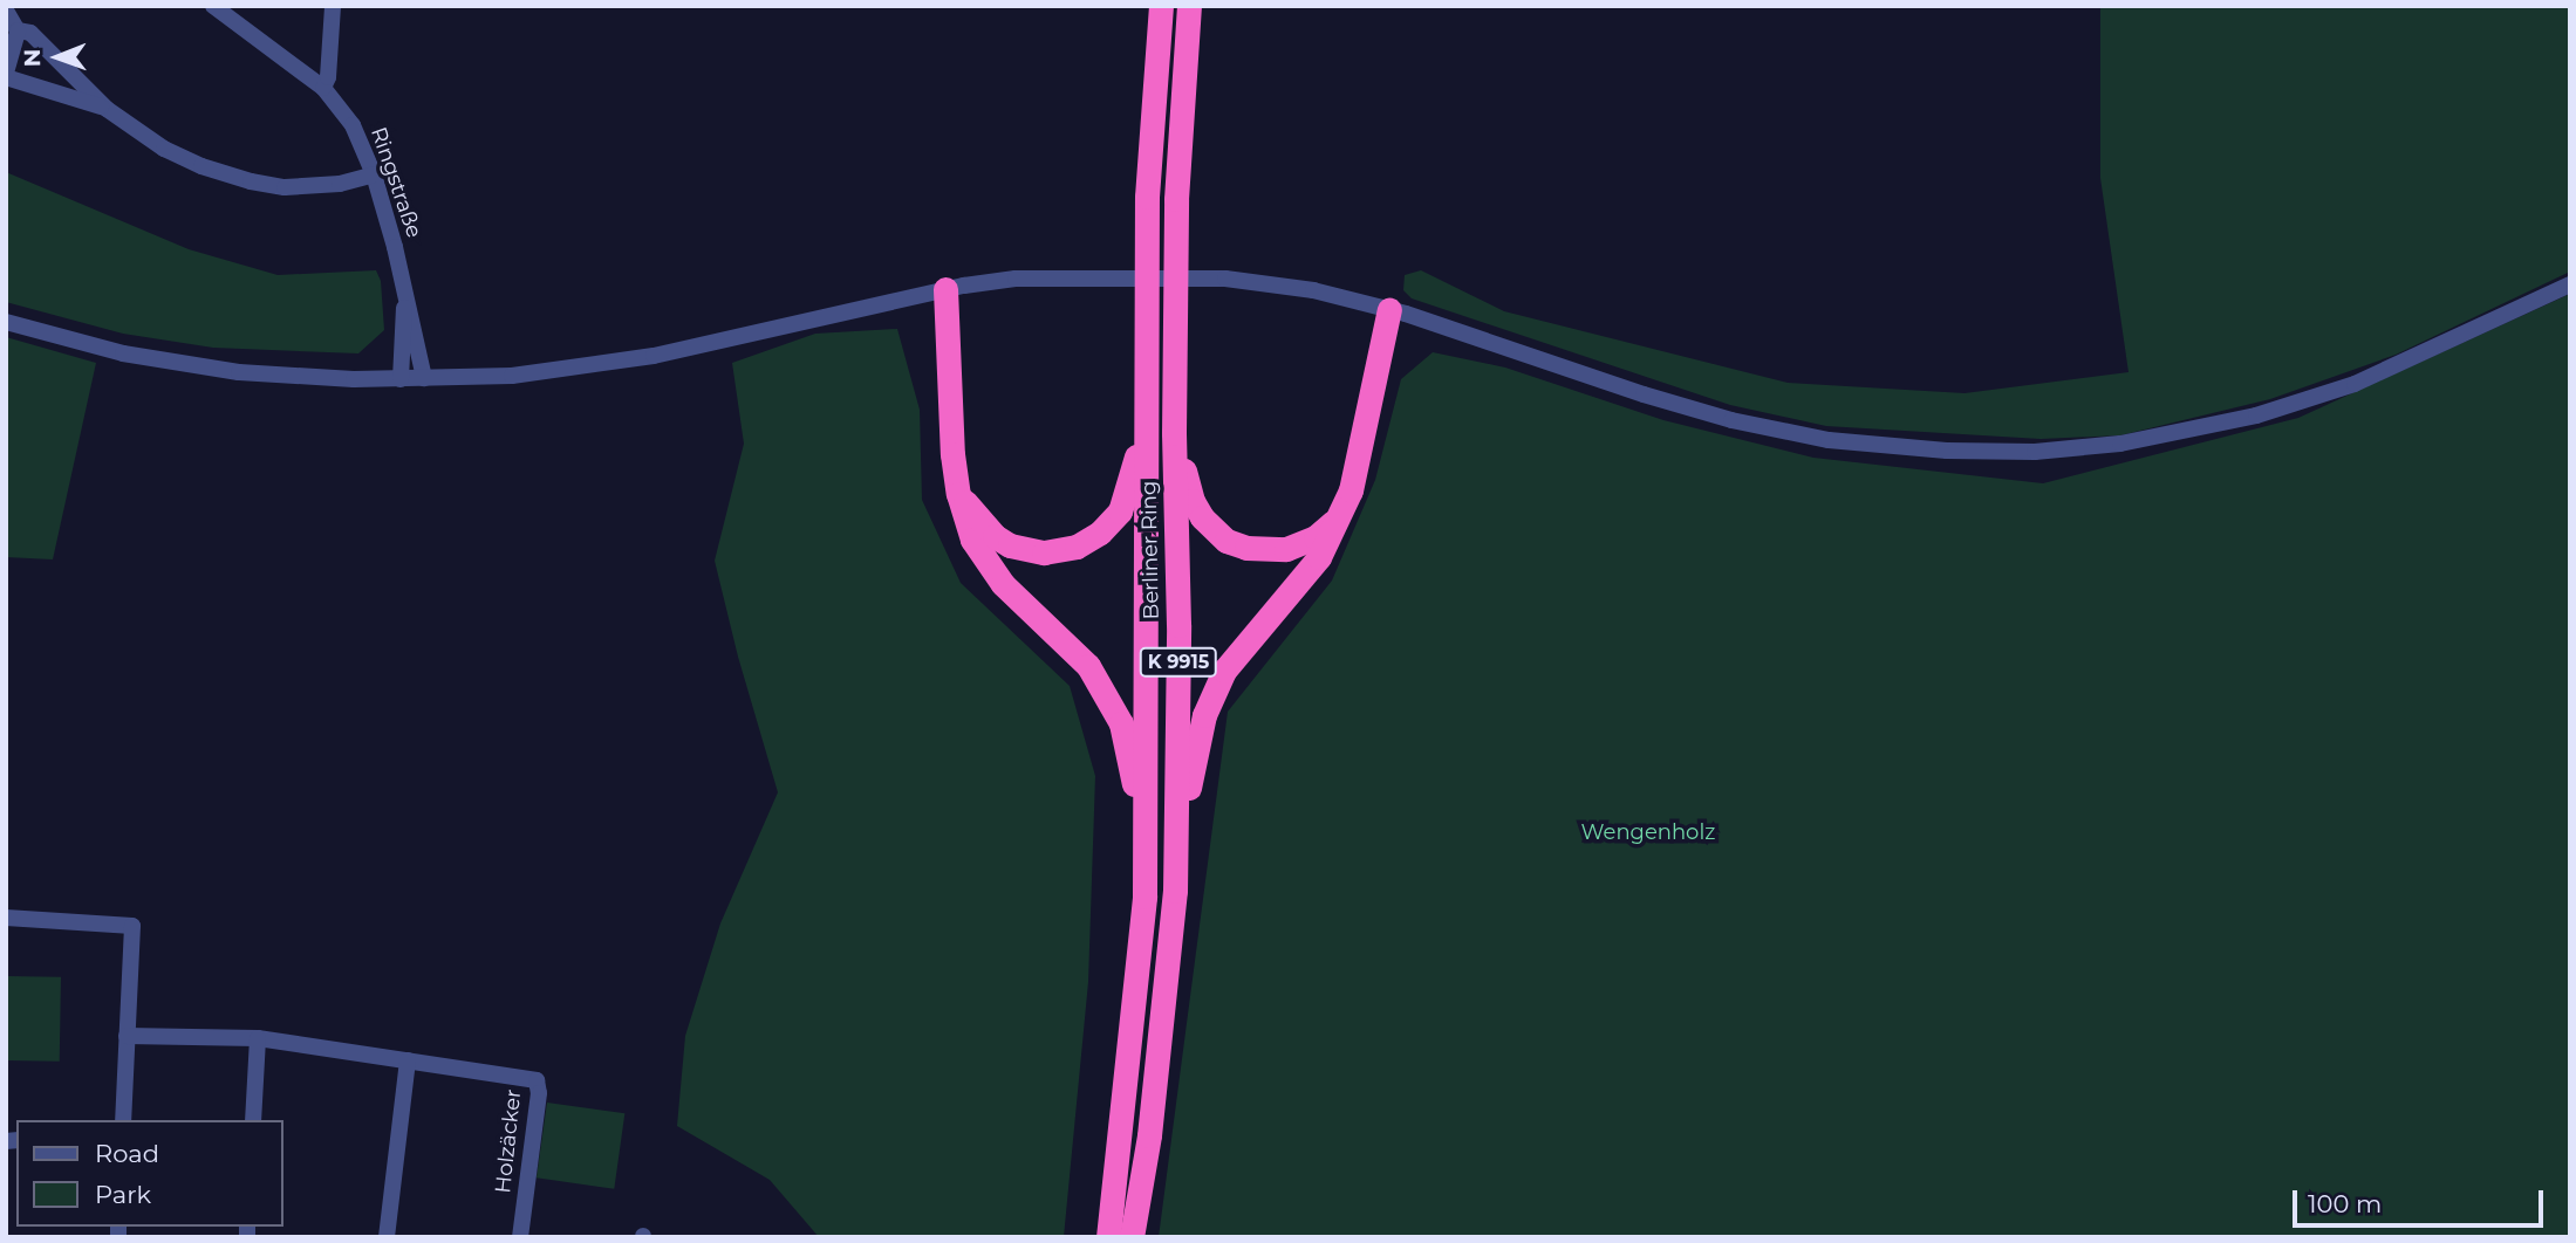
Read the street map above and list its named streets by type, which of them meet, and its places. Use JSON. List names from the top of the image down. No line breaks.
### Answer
{"streets":{"highway":["Berliner Ring","K 9915"],"street":["Ringstraße","Holzäcker"]},"parks":["Wengenholz"],"legend":["Road","Park"],"scale_bar":"100 m","north":"left"}
